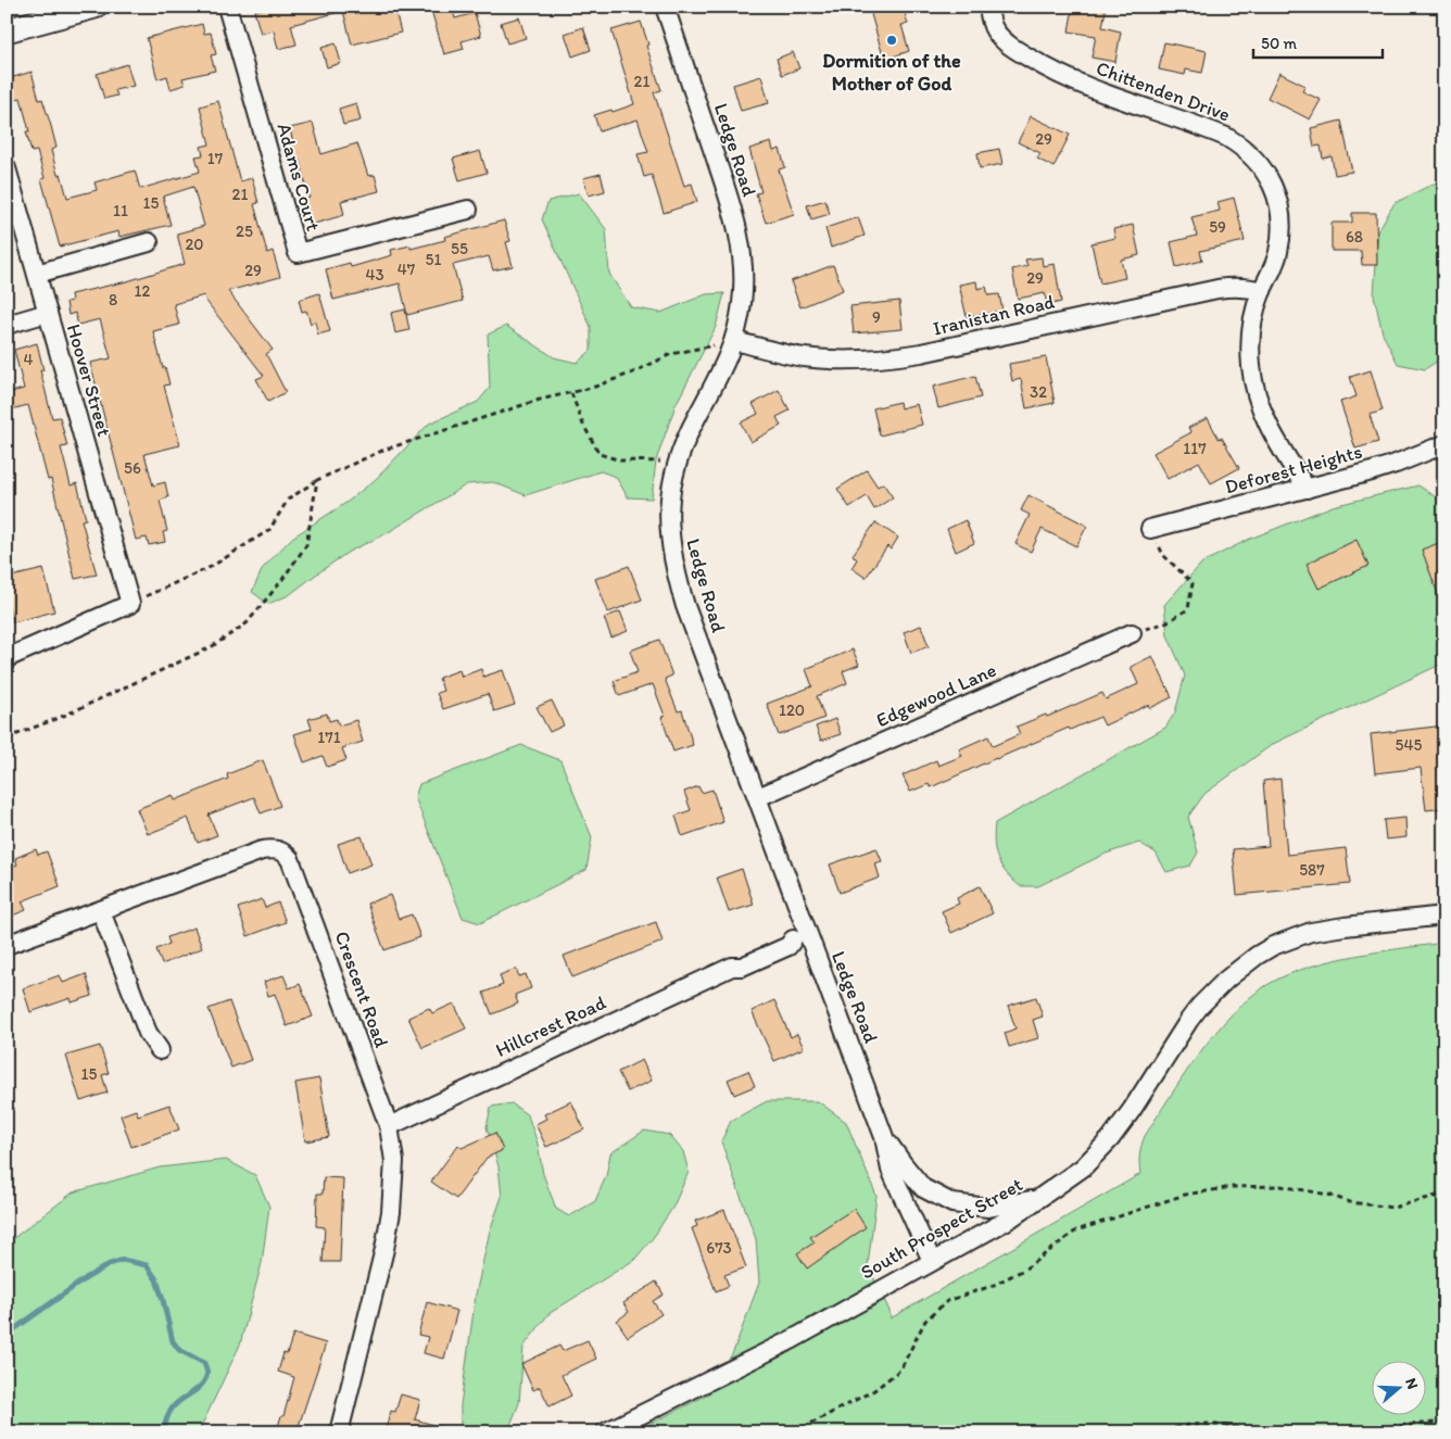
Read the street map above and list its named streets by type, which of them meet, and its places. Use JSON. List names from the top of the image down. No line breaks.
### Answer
{"streets":{"street":["Chittenden Drive","Ledge Road","Adams Court","Iranistan Road","Hoover Street","Deforest Heights","Edgewood Lane","Crescent Road","Hillcrest Road","South Prospect Street"]},"crossings":[["Chittenden Drive","Iranistan Road"],["Chittenden Drive","Deforest Heights"],["Ledge Road","Iranistan Road"],["Ledge Road","Edgewood Lane"],["Ledge Road","Hillcrest Road"],["Ledge Road","South Prospect Street"],["Crescent Road","Hillcrest Road"]],"places":["Dormition of the Mother of God"],"house_numbers":["21","29","17","21","15","11","59","25","68","20","55","51","47","29","43","29","12","8","9","4","32","117","56","120","171","545","587","15","673"],"scale_bar":"50 m","north":"right"}
